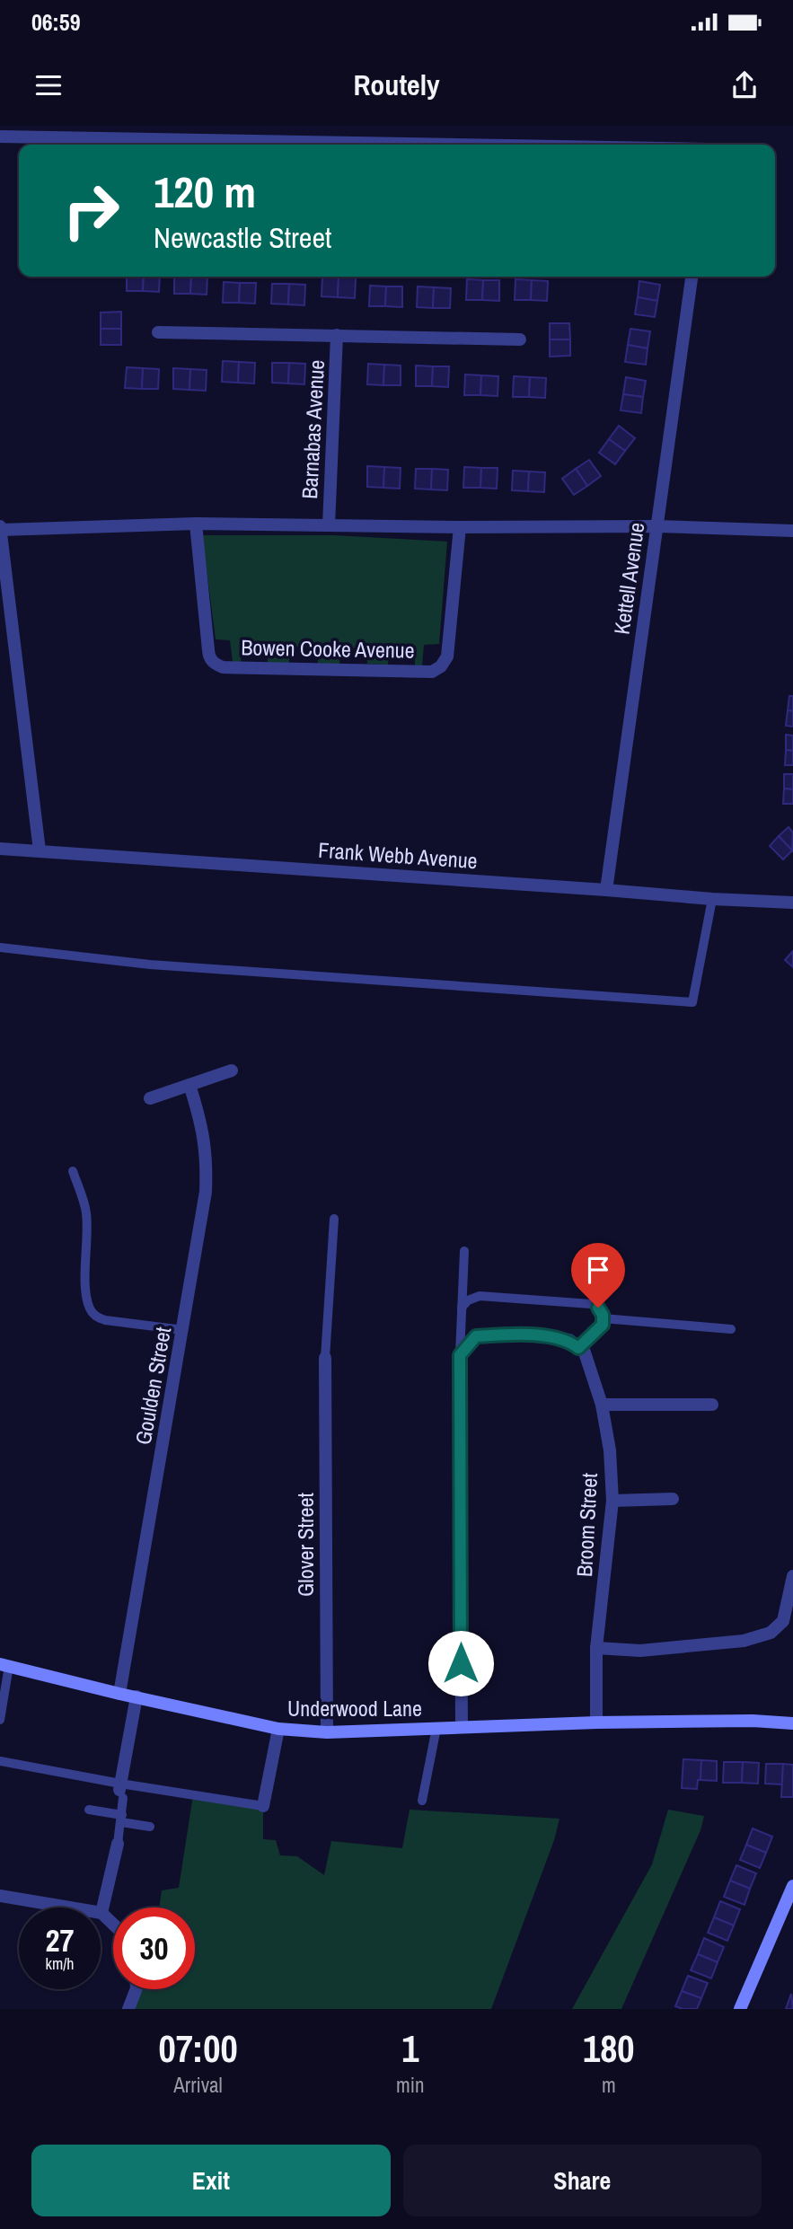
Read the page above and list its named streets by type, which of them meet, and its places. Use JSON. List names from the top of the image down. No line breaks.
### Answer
{"streets":{"street":["Barnabas Avenue","Kettell Avenue","Bowen Cooke Avenue","Frank Webb Avenue","Goulden Street","Broom Street","Glover Street","Underwood Lane"]},"crossings":[["Kettell Avenue","Frank Webb Avenue"],["Goulden Street","Underwood Lane"],["Broom Street","Underwood Lane"],["Glover Street","Underwood Lane"]],"page":{"status":"06:59","header":"Routely","turn":["120 m","Newcastle Street"],"speed":"27 km/h","limit":"30","eta":["07:00","Arrival","1","min","180","m"],"buttons":["Exit","Share"]}}
